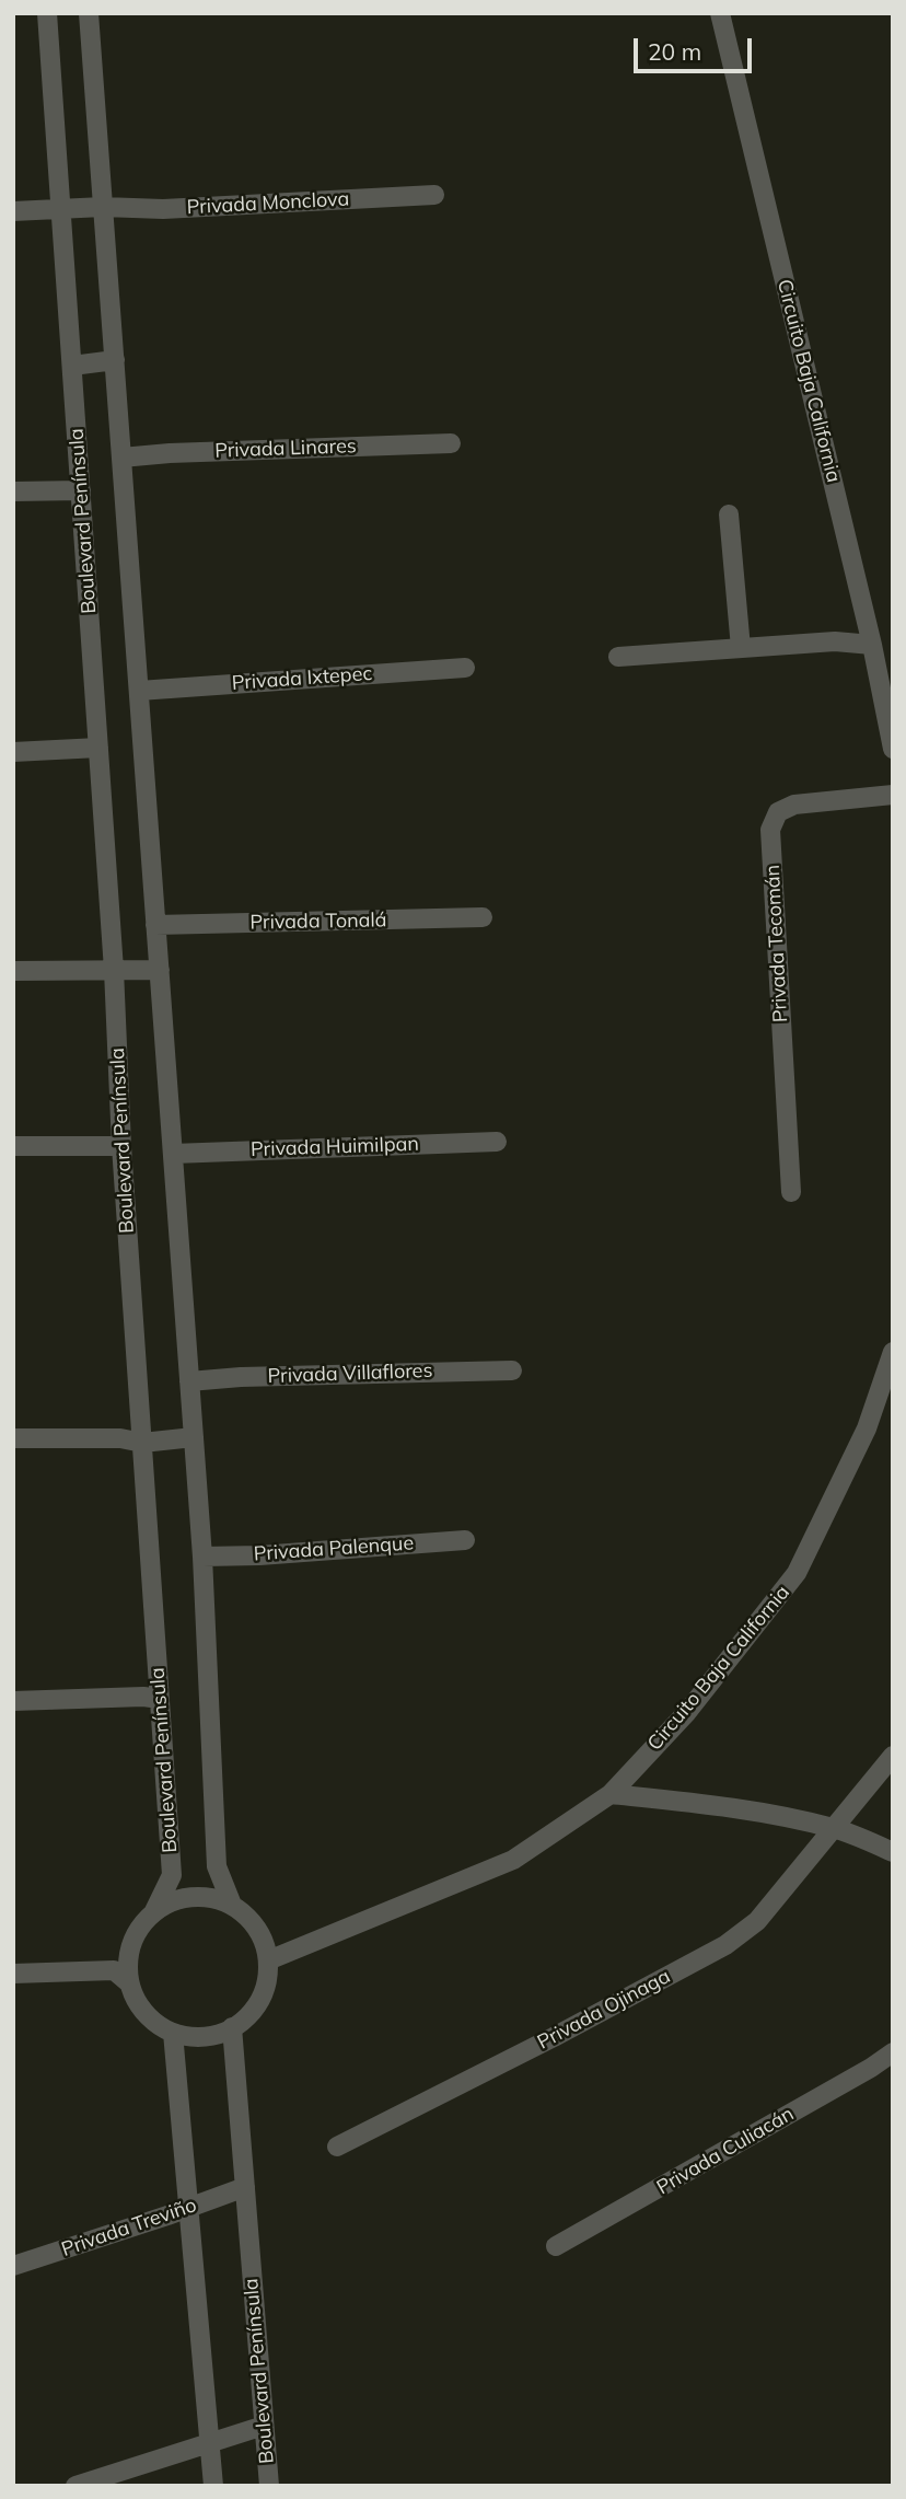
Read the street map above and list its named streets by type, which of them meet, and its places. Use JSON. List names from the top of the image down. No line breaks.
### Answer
{"streets":{"street":["Privada Monclova","Circuito Baja California","Privada Linares","Boulevard Península","Privada Ixtepec","Privada Tonalá","Privada Tecomán","Privada Huimilpan","Privada Villaflores","Privada Palenque","Privada Ojinaga","Privada Culiacán","Privada Treviño"]},"crossings":[["Privada Monclova","Boulevard Península"],["Circuito Baja California","Boulevard Península"],["Boulevard Península","Privada Treviño"]],"scale_bar":"20 m"}
